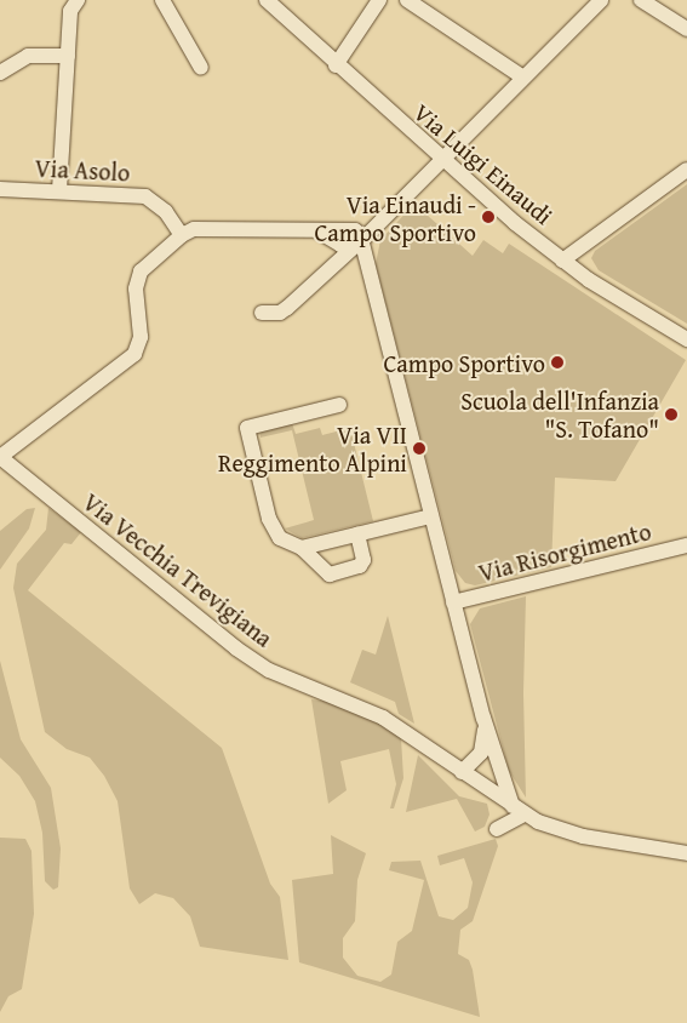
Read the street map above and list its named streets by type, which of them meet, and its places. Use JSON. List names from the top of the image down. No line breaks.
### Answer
{"streets":{"street":["Via Luigi Einaudi","Via Asolo","Via Risorgimento","Via Vecchia Trevigiana"]},"places":["Via Einaudi - Campo Sportivo","Campo Sportivo","Scuola dell'Infanzia \"S. Tofano\"","Via VII Reggimento Alpini"]}
